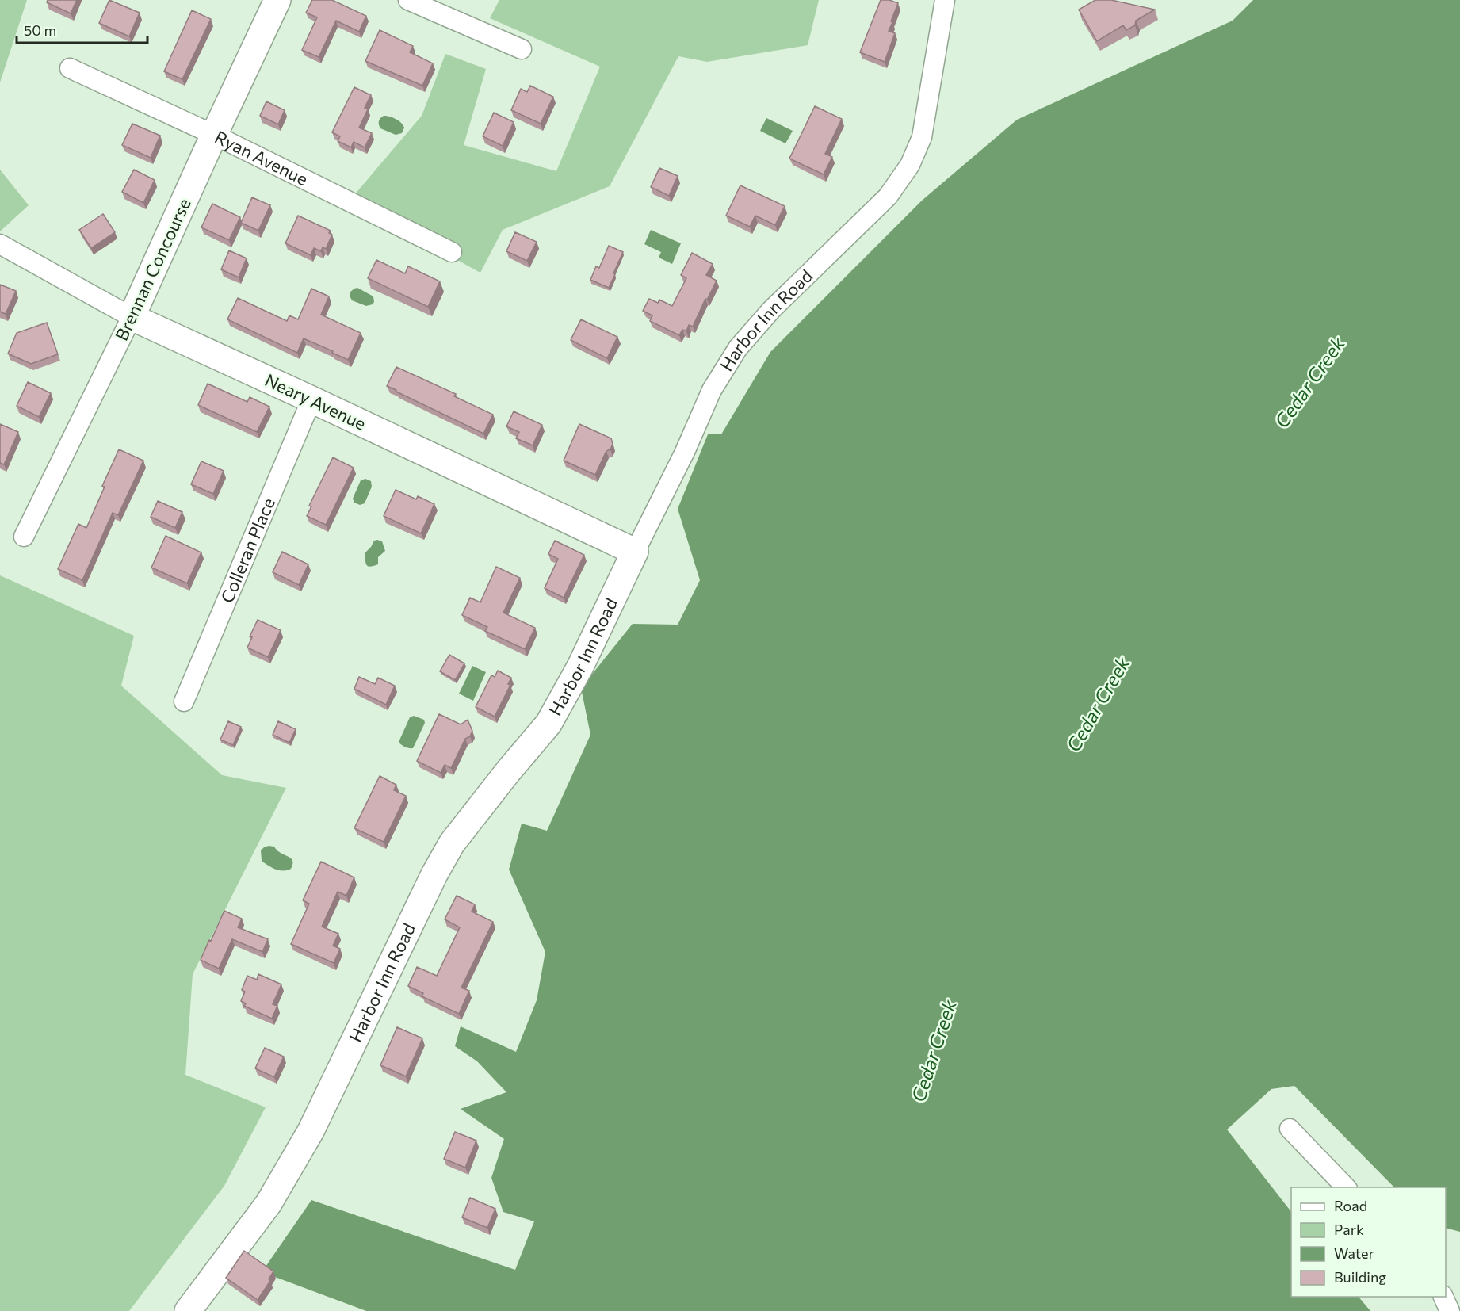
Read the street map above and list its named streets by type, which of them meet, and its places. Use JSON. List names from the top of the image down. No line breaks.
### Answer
{"streets":{"main road":["Brennan Concourse","Harbor Inn Road","Neary Avenue"],"street":["Ryan Avenue","Colleran Place"]},"crossings":[["Ryan Avenue","Brennan Concourse"],["Brennan Concourse","Neary Avenue"],["Harbor Inn Road","Neary Avenue"],["Neary Avenue","Colleran Place"]],"water":["Cedar Creek"],"legend":["Road","Park","Water","Building"],"scale_bar":"50 m"}
